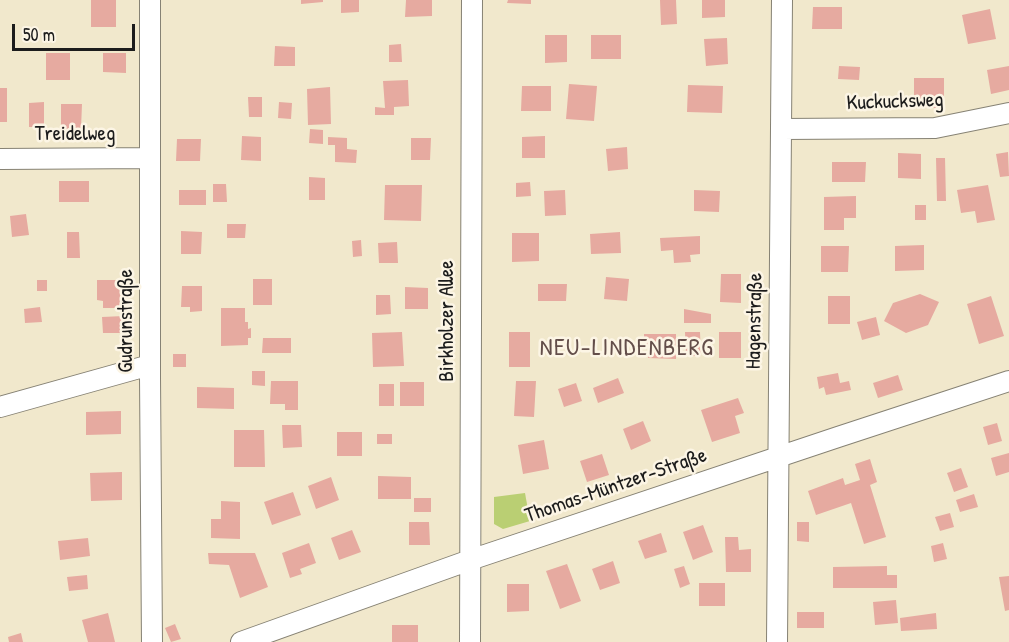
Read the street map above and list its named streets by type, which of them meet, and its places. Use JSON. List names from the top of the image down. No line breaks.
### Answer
{"streets":{"street":["Kuckucksweg","Treidelweg","Gudrunstraße","Birkholzer Allee","Hagenstraße","Thomas-Müntzer-Straße"]},"crossings":[["Kuckucksweg","Hagenstraße"],["Treidelweg","Gudrunstraße"],["Birkholzer Allee","Thomas-Müntzer-Straße"],["Hagenstraße","Thomas-Müntzer-Straße"]],"districts":["NEU-LINDENBERG"],"scale_bar":"50 m"}
